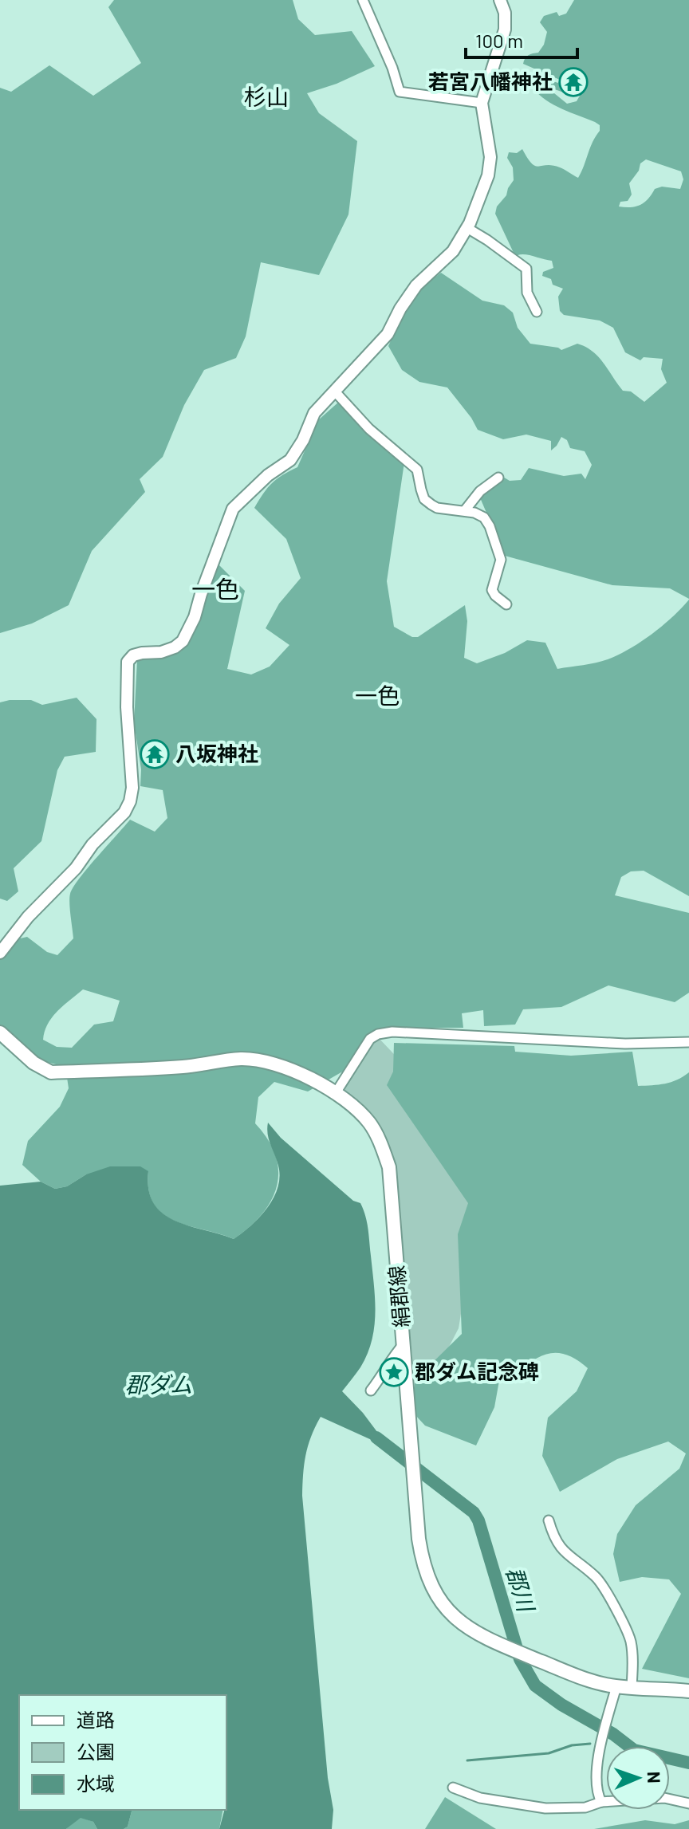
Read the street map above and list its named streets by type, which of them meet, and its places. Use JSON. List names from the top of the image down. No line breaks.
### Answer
{"streets":{"main road":["絹郡線"]},"districts":["杉山","一色","一色"],"water":["郡ダム","郡川"],"places":{"temple":["若宮八幡神社","八坂神社"],"place":["郡ダム記念碑"]},"legend":["道路","公園","水域"],"scale_bar":"100 m","north":"right"}
